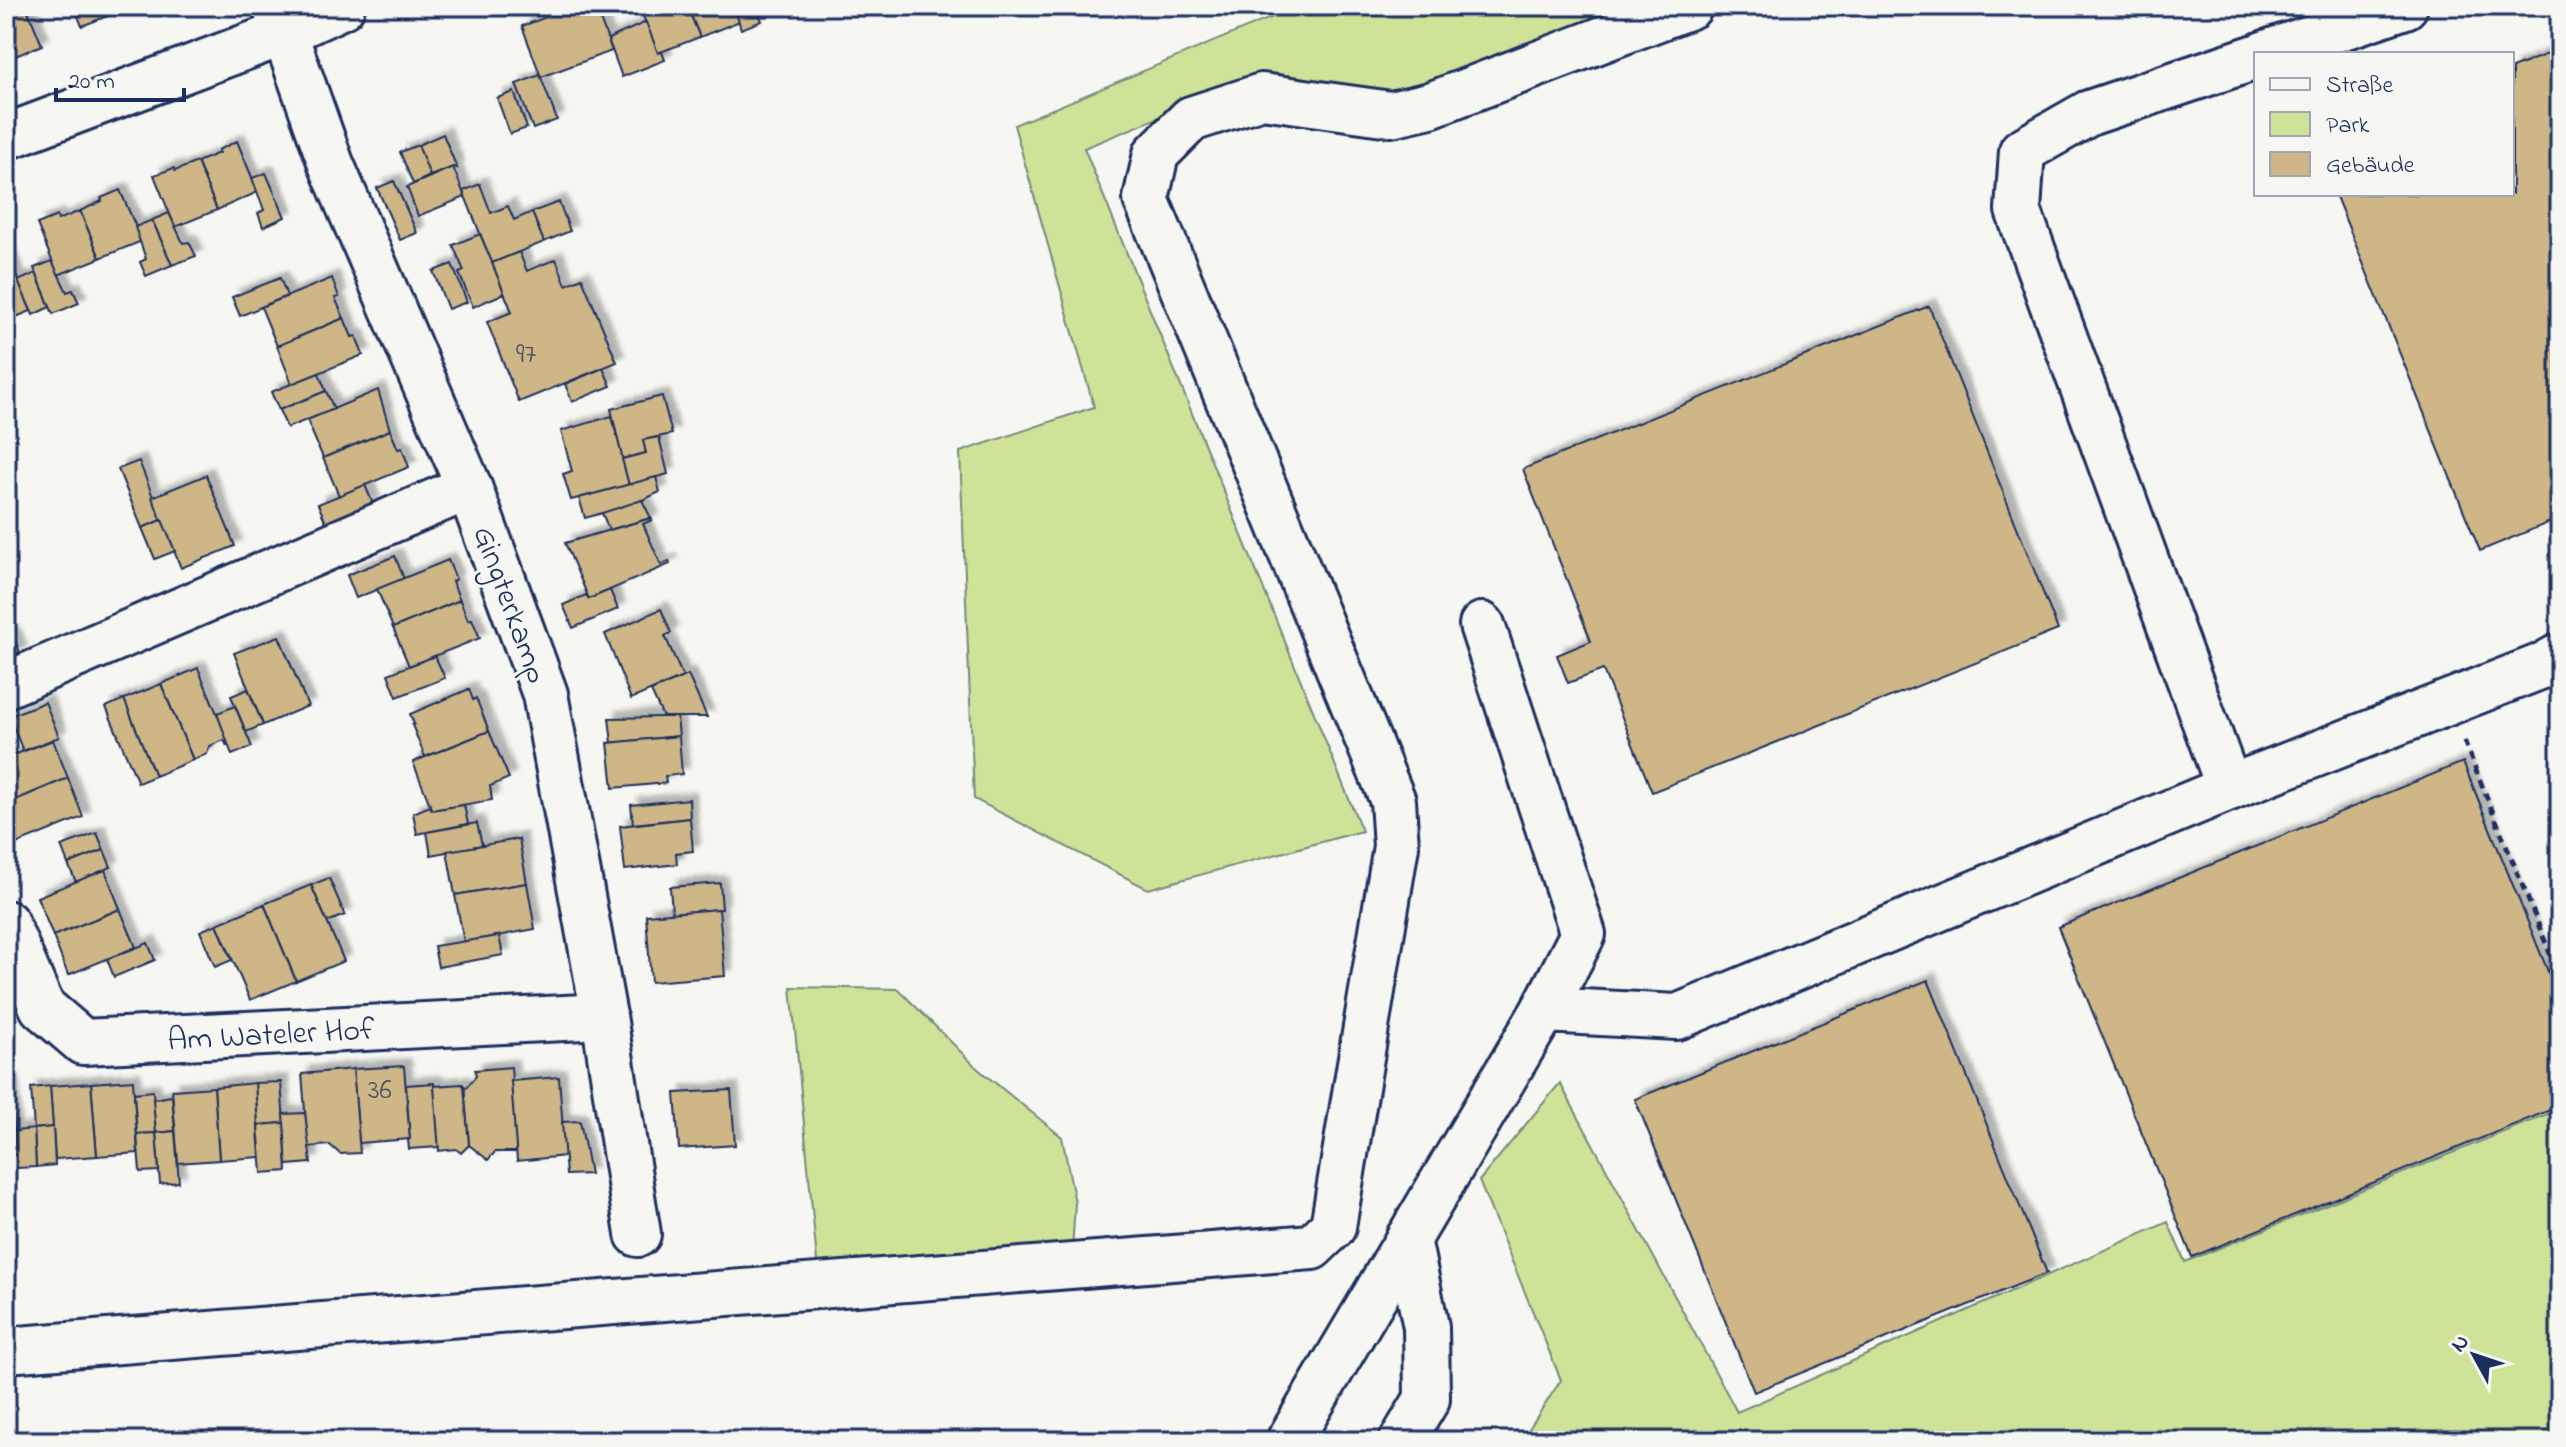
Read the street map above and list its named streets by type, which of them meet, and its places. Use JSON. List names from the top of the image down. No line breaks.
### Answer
{"streets":{"street":["Gingterkamp","Am Wateler Hof"]},"crossings":[["Gingterkamp","Am Wateler Hof"]],"house_numbers":["97","36"],"legend":["Straße","Park","Gebäude"],"scale_bar":"20 m","north":"top left"}
